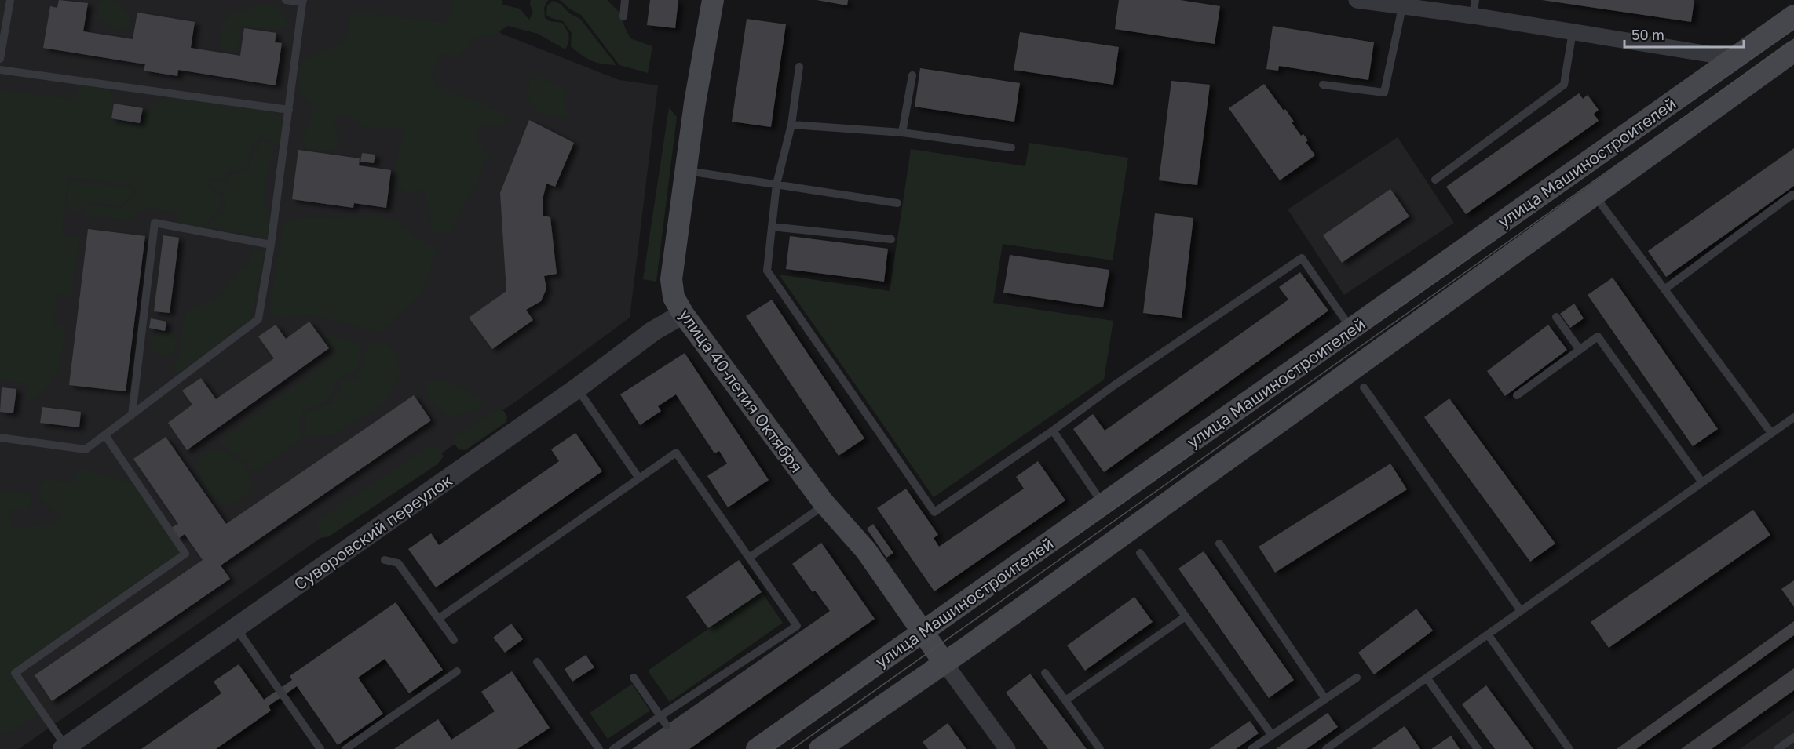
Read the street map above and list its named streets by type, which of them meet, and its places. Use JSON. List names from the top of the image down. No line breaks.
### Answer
{"streets":{"main road":["улица Машиностроителей","улица 40-летия Октября"],"street":["Суворовский переулок"]},"crossings":[["улица Машиностроителей","улица 40-летия Октября"],["улица 40-летия Октября","Суворовский переулок"]],"scale_bar":"50 m"}
